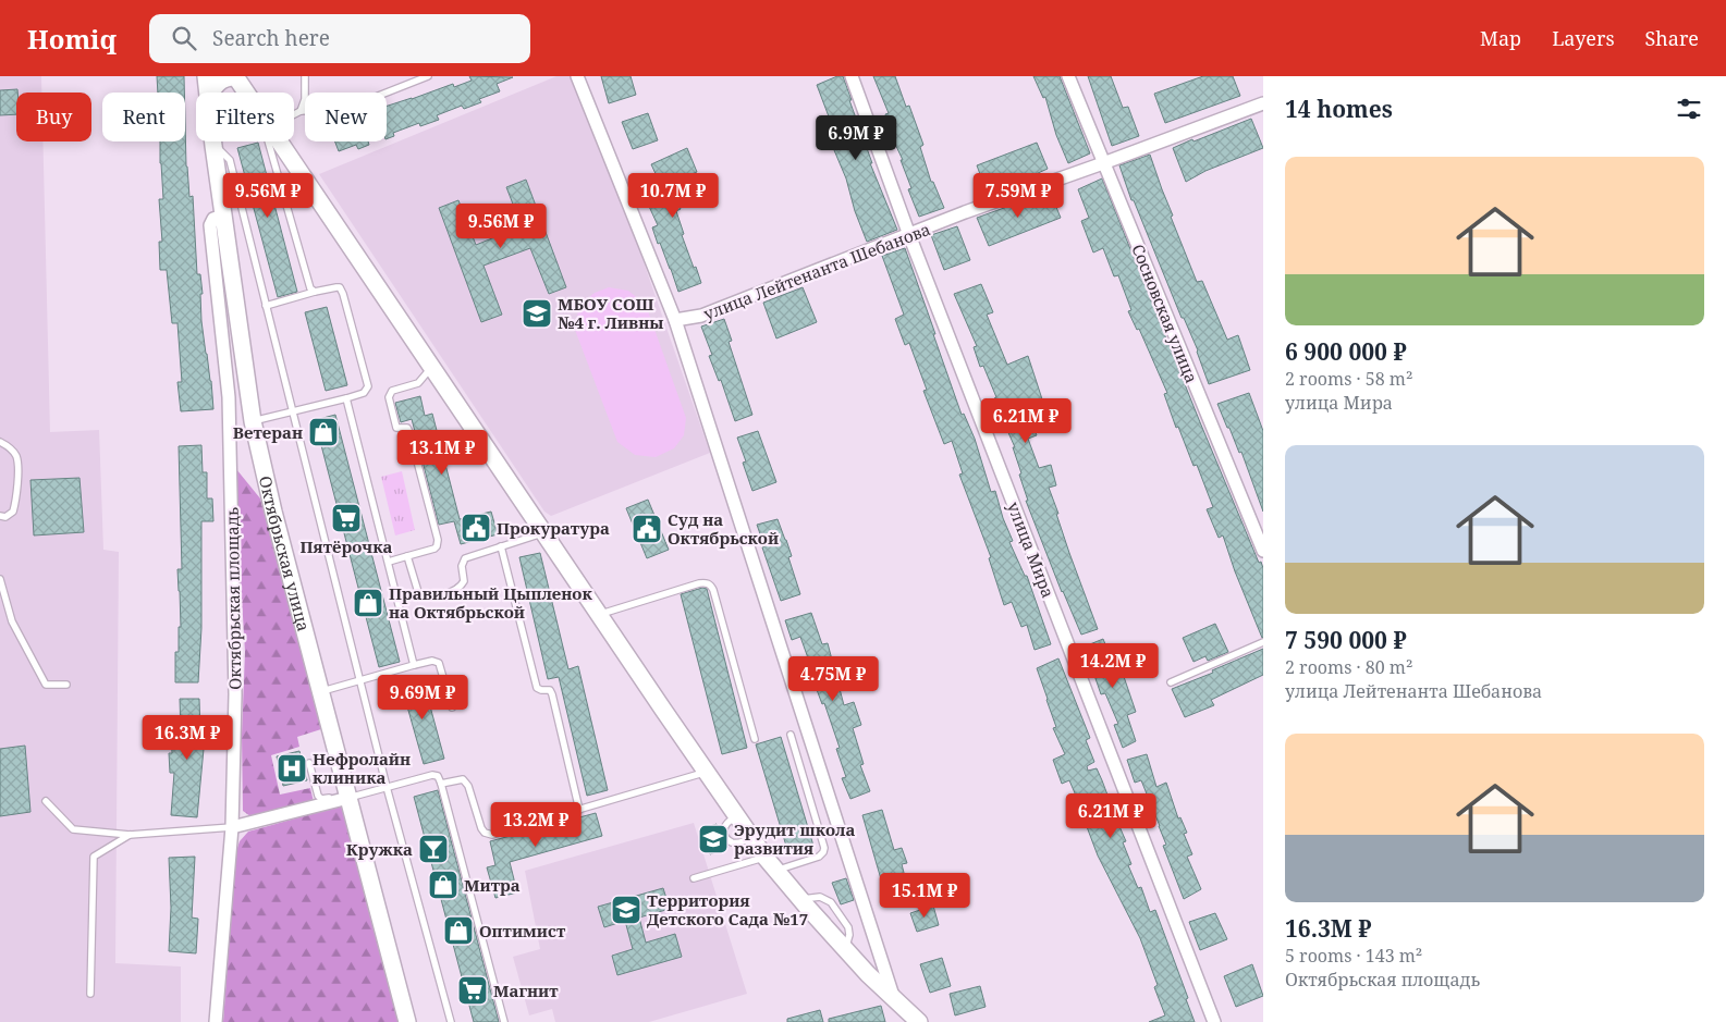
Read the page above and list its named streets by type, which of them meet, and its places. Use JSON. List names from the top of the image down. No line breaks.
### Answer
{"streets":{"street":["улица Лейтенанта Шебанова","Сосновская улица","улица Мира","Октябрьская улица","Октябрьская площадь"]},"crossings":[["улица Лейтенанта Шебанова","Сосновская улица"],["улица Лейтенанта Шебанова","улица Мира"],["Октябрьская улица","Октябрьская площадь"]],"places":{"school or university":["МБОУ СОШ №4 г. Ливны","Эрудит школа развития","Территория Детского Сада №17"],"shop":["Ветеран","Правильный Цыпленок на Октябрьской","Митра","Оптимист"],"supermarket":["Пятёрочка","Магнит"],"public building":["Прокуратура","Суд на Октябрьской"],"hospital":["Нефролайн клиника"],"bar":["Кружка"]},"page":{"header":"Homiq","search":"Search here","nav":["Map","Layers","Share"],"heading":"14 homes","chip":["Buy","Rent","Filters","New"],"price":["6.9M ₽","9.56M ₽","10.7M ₽","7.59M ₽","9.56M ₽","6.21M ₽","13.1M ₽","14.2M ₽","4.75M ₽","9.69M ₽","16.3M ₽","6.21M ₽","13.2M ₽","15.1M ₽"],"list":[{"name":"6 900 000 ₽","note":"2 rooms · 58 m² · улица Мира"},{"name":"7 590 000 ₽","note":"2 rooms · 80 m² · улица Лейтенанта Шебанова"},{"name":"16.3M ₽","note":"5 rooms · 143 m² · Октябрьская площадь"}]}}
